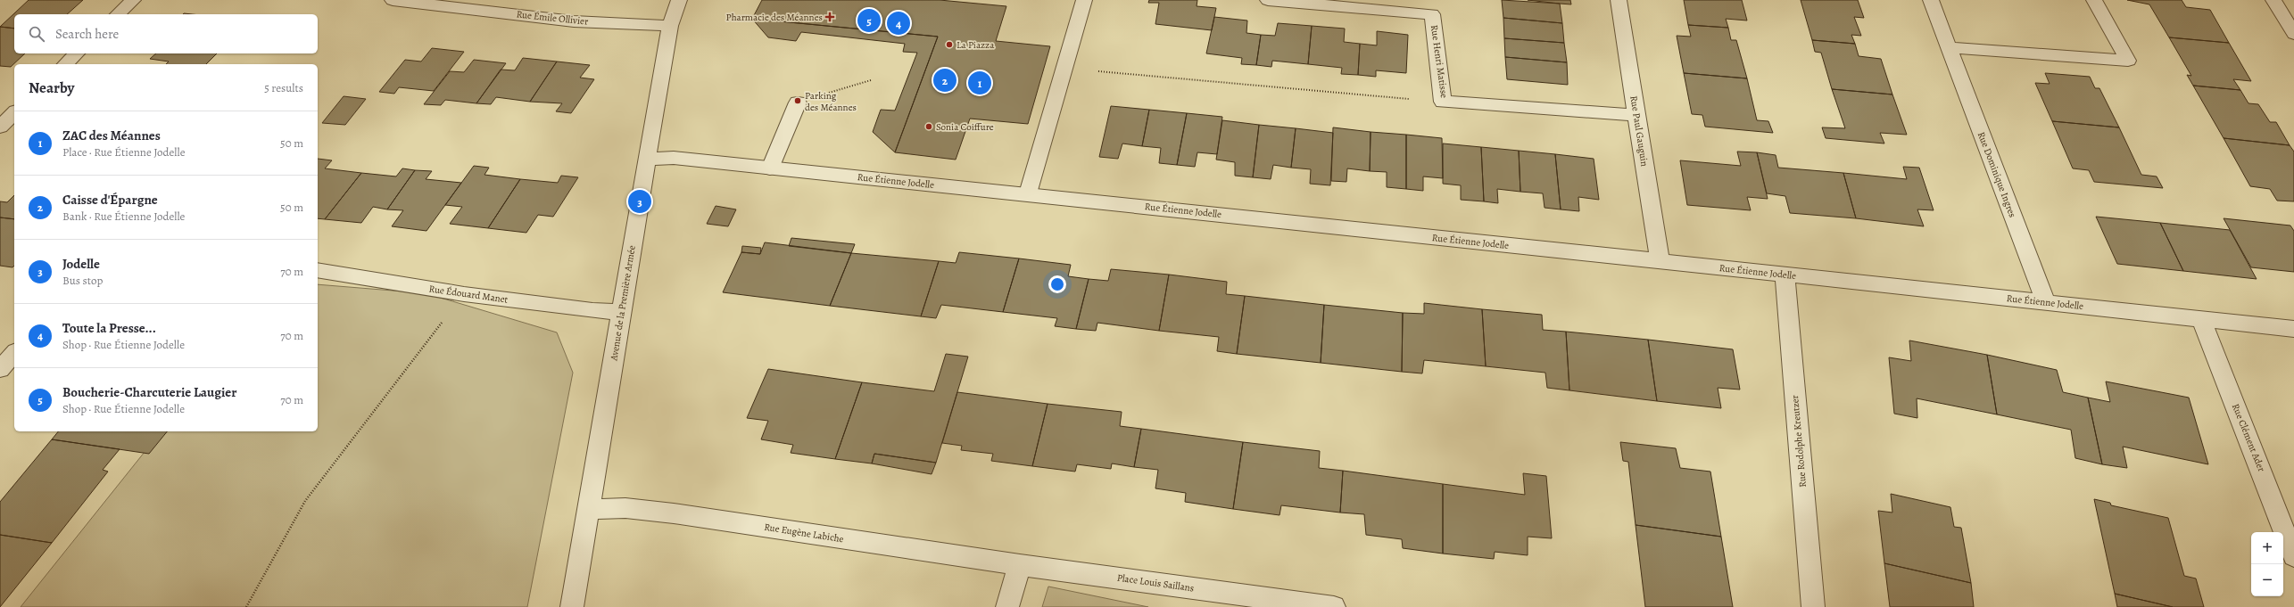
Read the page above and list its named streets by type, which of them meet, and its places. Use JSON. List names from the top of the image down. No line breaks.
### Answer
{"streets":{"street":["Rue Émile Ollivier","Rue Henri Matisse","Rue Paul Gauguin","Rue Dominique Ingres","Rue Étienne Jodelle","Rue Édouard Manet","Avenue de la Première Armée","Rue Clément Ader","Rue Rodolphe Kreutzer","Rue Eugène Labiche","Place Louis Saillans"]},"crossings":[["Rue Émile Ollivier","Avenue de la Première Armée"],["Rue Henri Matisse","Rue Paul Gauguin"],["Rue Paul Gauguin","Rue Étienne Jodelle"],["Rue Dominique Ingres","Rue Étienne Jodelle"],["Rue Étienne Jodelle","Avenue de la Première Armée"],["Rue Étienne Jodelle","Rue Clément Ader"],["Rue Étienne Jodelle","Rue Rodolphe Kreutzer"],["Rue Édouard Manet","Avenue de la Première Armée"],["Avenue de la Première Armée","Rue Eugène Labiche"],["Rue Eugène Labiche","Place Louis Saillans"]],"places":{"health":["Pharmacie des Méannes"],"other":["La Piazza","Parking des Méannes","Sonia Coiffure"]},"page":{"pins":["5","4","2","1","3"],"search":"Search here","heading":["Nearby","5 results"],"list":[{"mark":"1","name":"ZAC des Méannes","note":"Place · Rue Étienne Jodelle","value":"50 m"},{"mark":"2","name":"Caisse d'Épargne","note":"Bank · Rue Étienne Jodelle","value":"50 m"},{"mark":"3","name":"Jodelle","note":"Bus stop","value":"70 m"},{"mark":"4","name":"Toute la Presse...","note":"Shop · Rue Étienne Jodelle","value":"70 m"},{"mark":"5","name":"Boucherie-Charcuterie Laugier","note":"Shop · Rue Étienne Jodelle","value":"70 m"}],"map_buttons":["+","−"]}}
